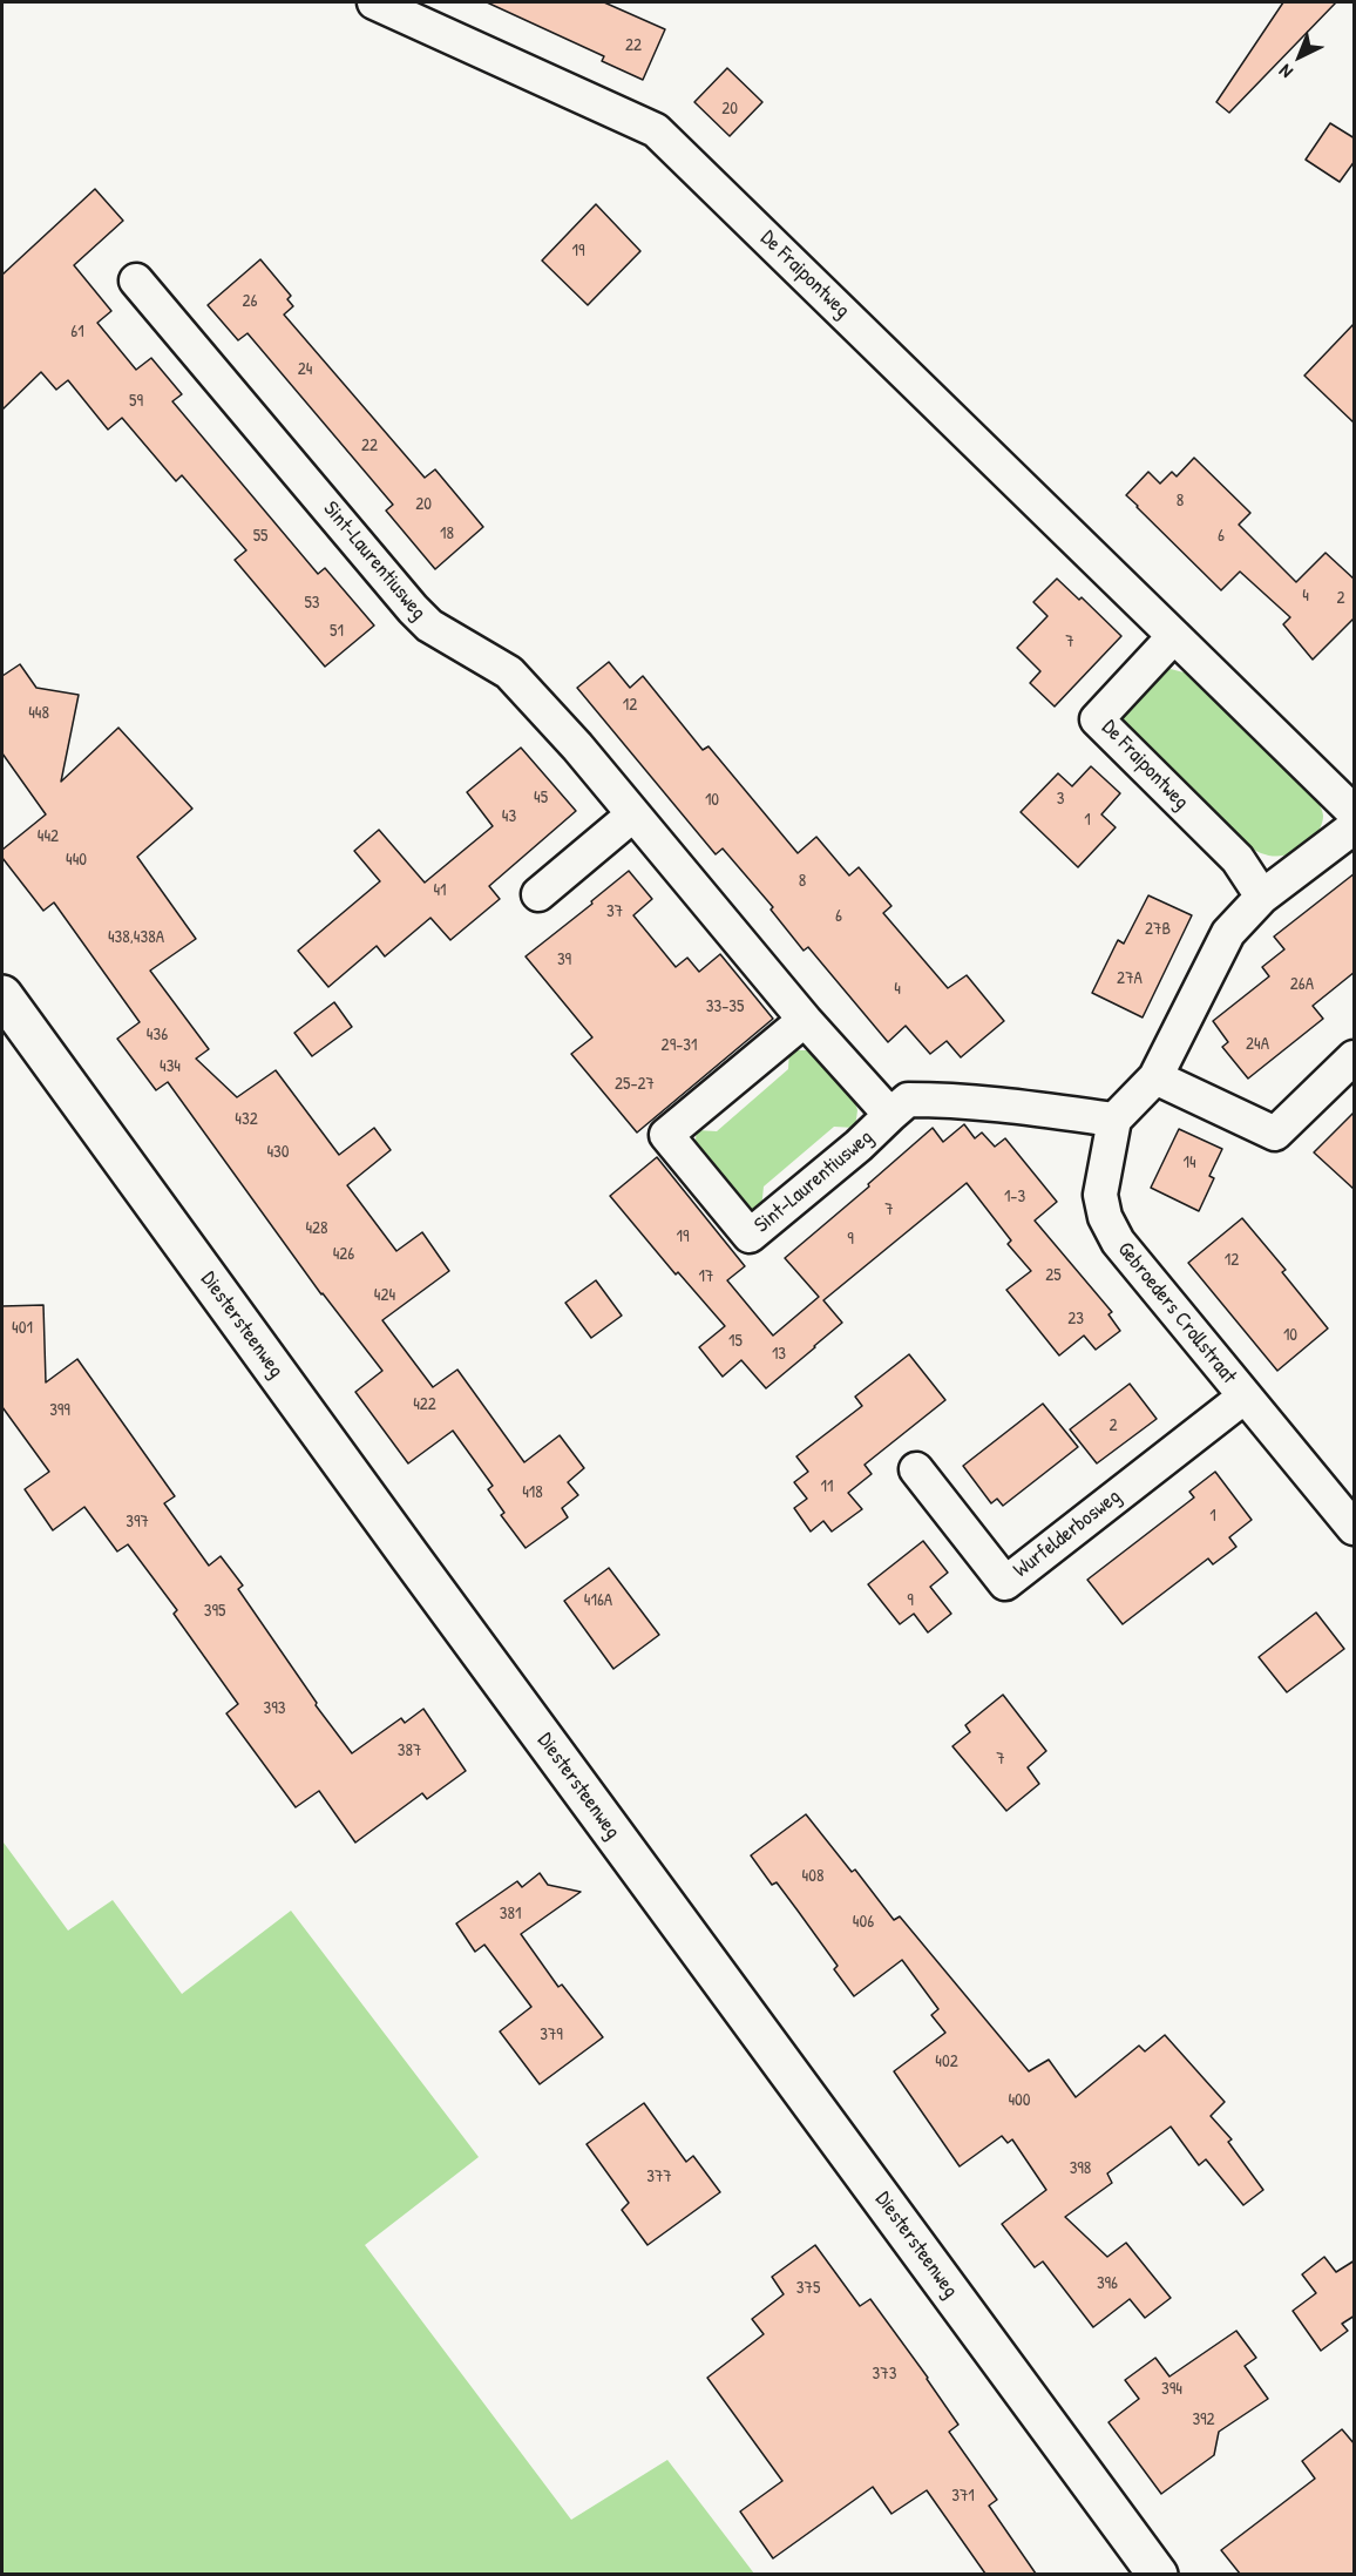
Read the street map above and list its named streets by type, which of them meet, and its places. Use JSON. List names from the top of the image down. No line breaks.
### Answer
{"streets":{"main road":["Diestersteenweg"],"street":["De Fraipontweg","Sint-Laurentiusweg","Gebroeders Crollstraat","Wurfelderbosweg"]},"crossings":[["Sint-Laurentiusweg","Gebroeders Crollstraat"],["Gebroeders Crollstraat","Wurfelderbosweg"]],"house_numbers":["22","20","19","26","61","24","59","22","8","20","18","55","6","4","2","53","51","7","12","448","45","3","10","43","1","442","440","8","41","37","6","27B","438,438A","39","27A","26A","4","33-35","436","24A","29-31","434","25-27","432","430","14","1-3","7","428","19","9","426","12","25","17","424","23","401","10","15","13","422","399","2","11","418","1","397","416A","9","395","393","387","7","408","381","406","379","402","400","398","377","396","375","373","394","392","371"],"north":"bottom left"}
